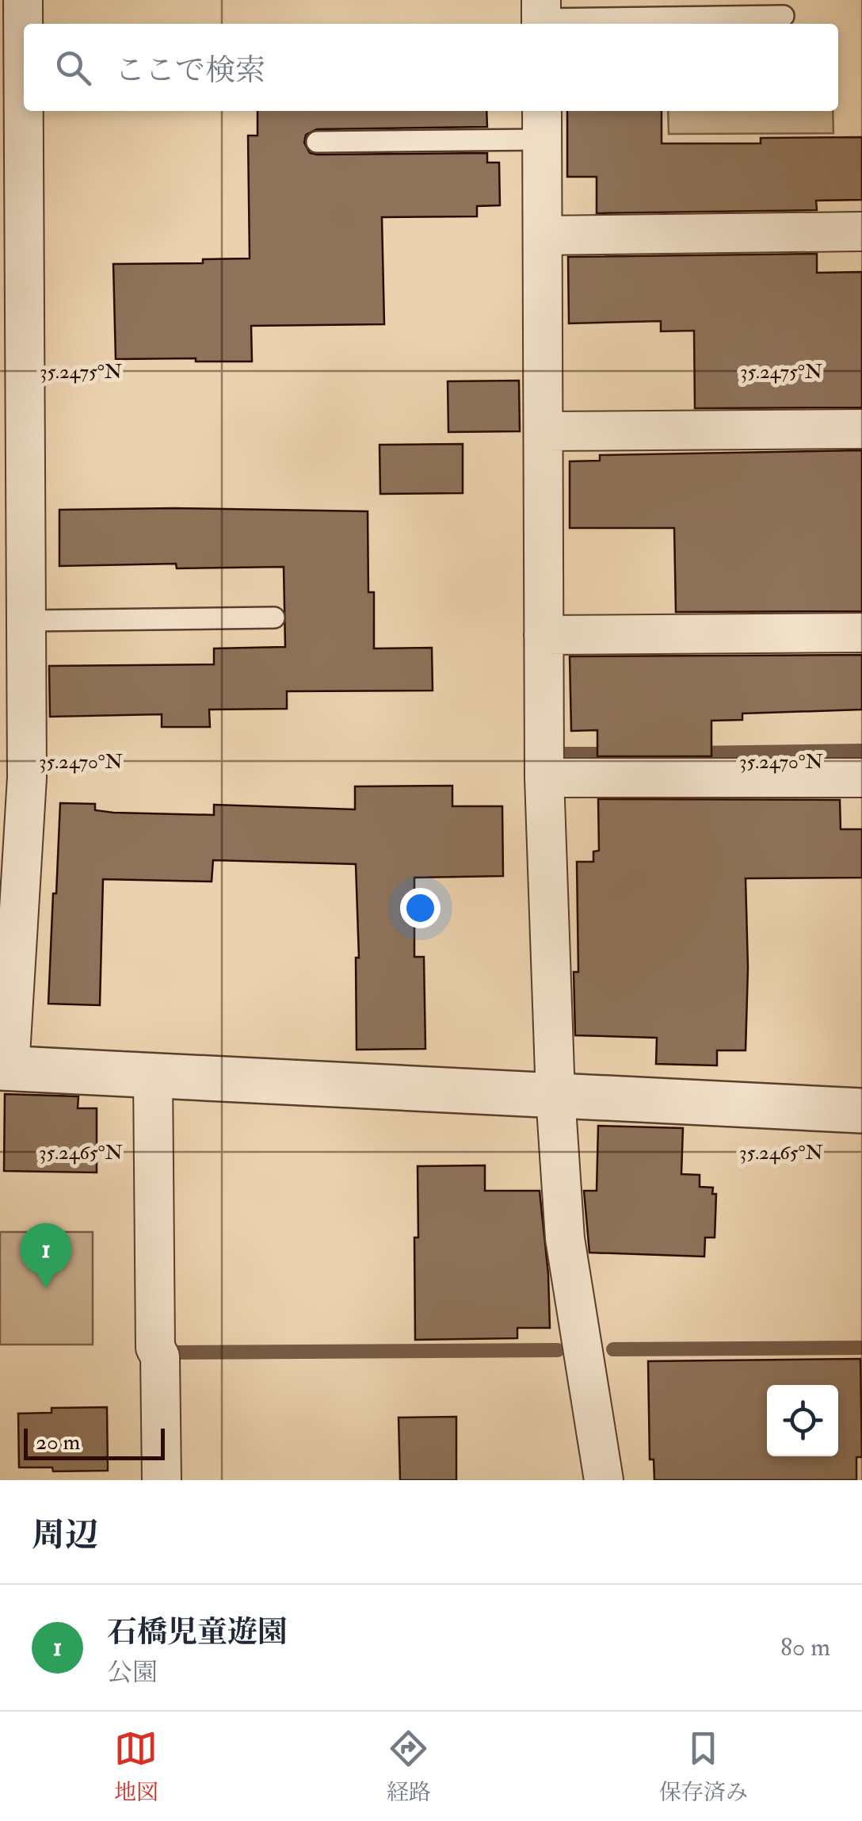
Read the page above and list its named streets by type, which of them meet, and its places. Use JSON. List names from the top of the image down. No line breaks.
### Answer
{"scale_bar":"20 m","page":{"search":"ここで検索","pins":"1","scale":"20 m","heading":"周辺","list":[{"mark":"1","name":"石橋児童遊園","note":"公園","value":"80 m"}],"nav":["地図","経路","保存済み"]},"coordinates":["35.2475°N","35.2470°N","35.2465°N"]}
